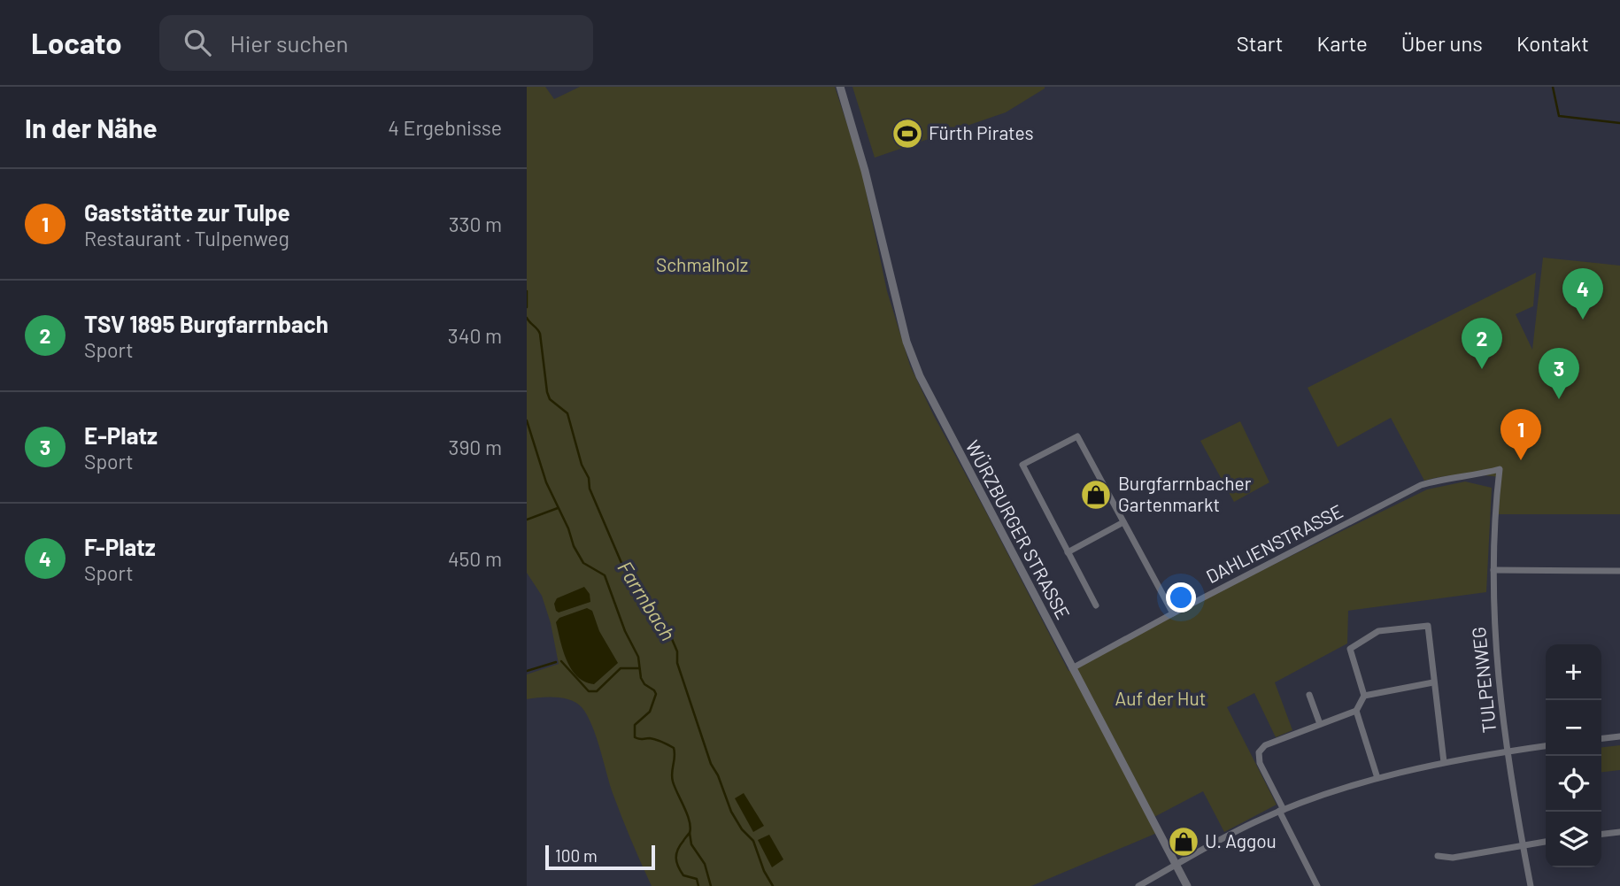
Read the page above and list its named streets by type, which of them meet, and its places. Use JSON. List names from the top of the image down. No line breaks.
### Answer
{"streets":{"street":["WÜRZBURGER STRASSE","DAHLIENSTRASSE","TULPENWEG"]},"crossings":[["WÜRZBURGER STRASSE","DAHLIENSTRASSE"],["DAHLIENSTRASSE","TULPENWEG"]],"water":["Farrnbach"],"parks":["Schmalholz","Auf der Hut"],"places":{"sports":["Fürth Pirates"],"shop":["Burgfarrnbacher Gartenmarkt","U. Aggou"]},"scale_bar":"100 m","page":{"header":"Locato","search":"Hier suchen","nav":["Start","Karte","Über uns","Kontakt"],"heading":["In der Nähe","4 Ergebnisse"],"list":[{"mark":"1","name":"Gaststätte zur Tulpe","note":"Restaurant · Tulpenweg","value":"330 m"},{"mark":"2","name":"TSV 1895 Burgfarrnbach","note":"Sport","value":"340 m"},{"mark":"3","name":"E-Platz","note":"Sport","value":"390 m"},{"mark":"4","name":"F-Platz","note":"Sport","value":"450 m"}],"pins":["4","2","3","1"],"map_buttons":["+","−"],"scale":"100 m"}}
